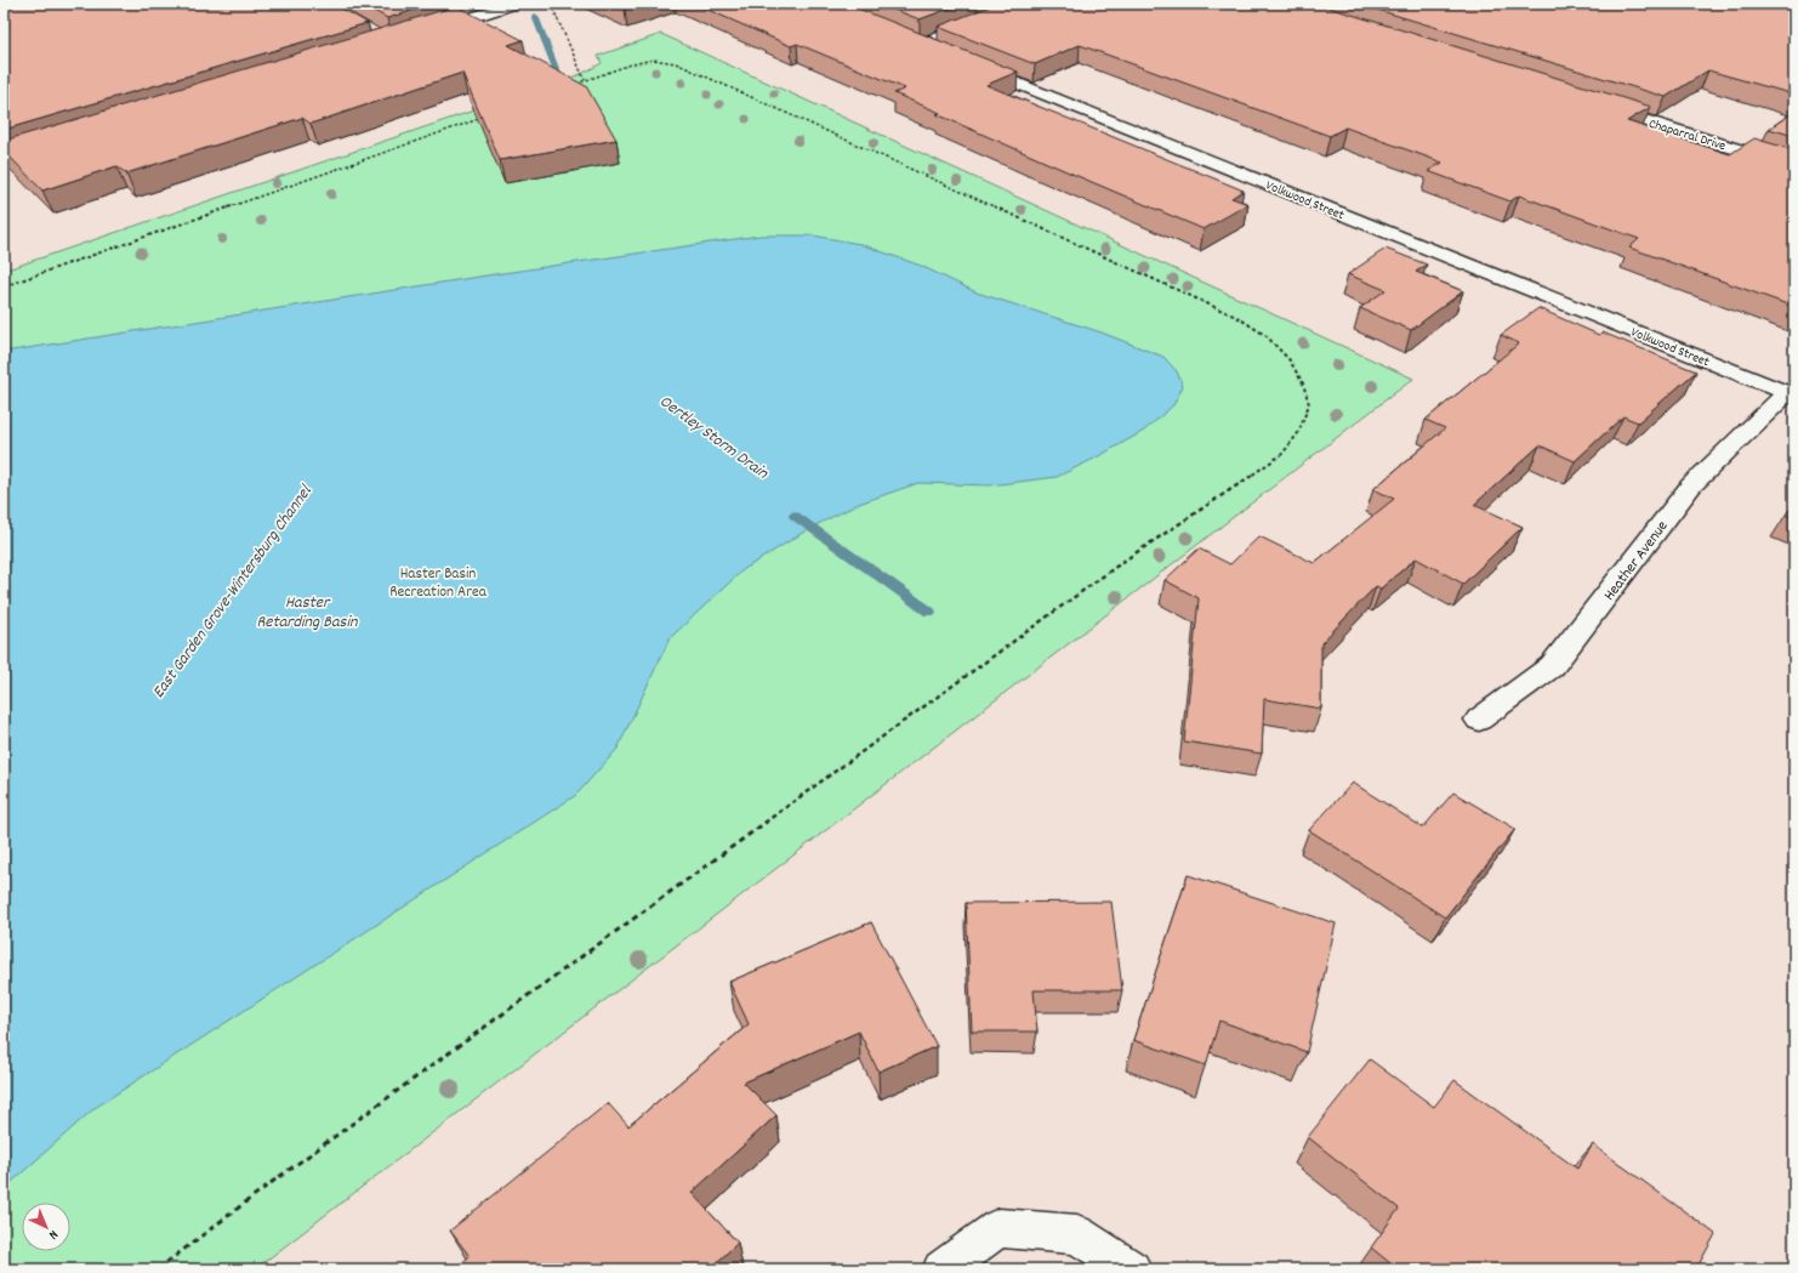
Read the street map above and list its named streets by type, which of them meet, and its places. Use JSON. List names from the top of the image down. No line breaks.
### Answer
{"streets":{"street":["Chaparral Drive","Volkwood Street","Heather Avenue"]},"crossings":[["Volkwood Street","Heather Avenue"]],"water":["Oertley Storm Drain","East Garden Grove-Wintersburg Channel","Haster Retarding Basin"],"parks":["Haster Basin Recreation Area"],"north":"bottom right"}
